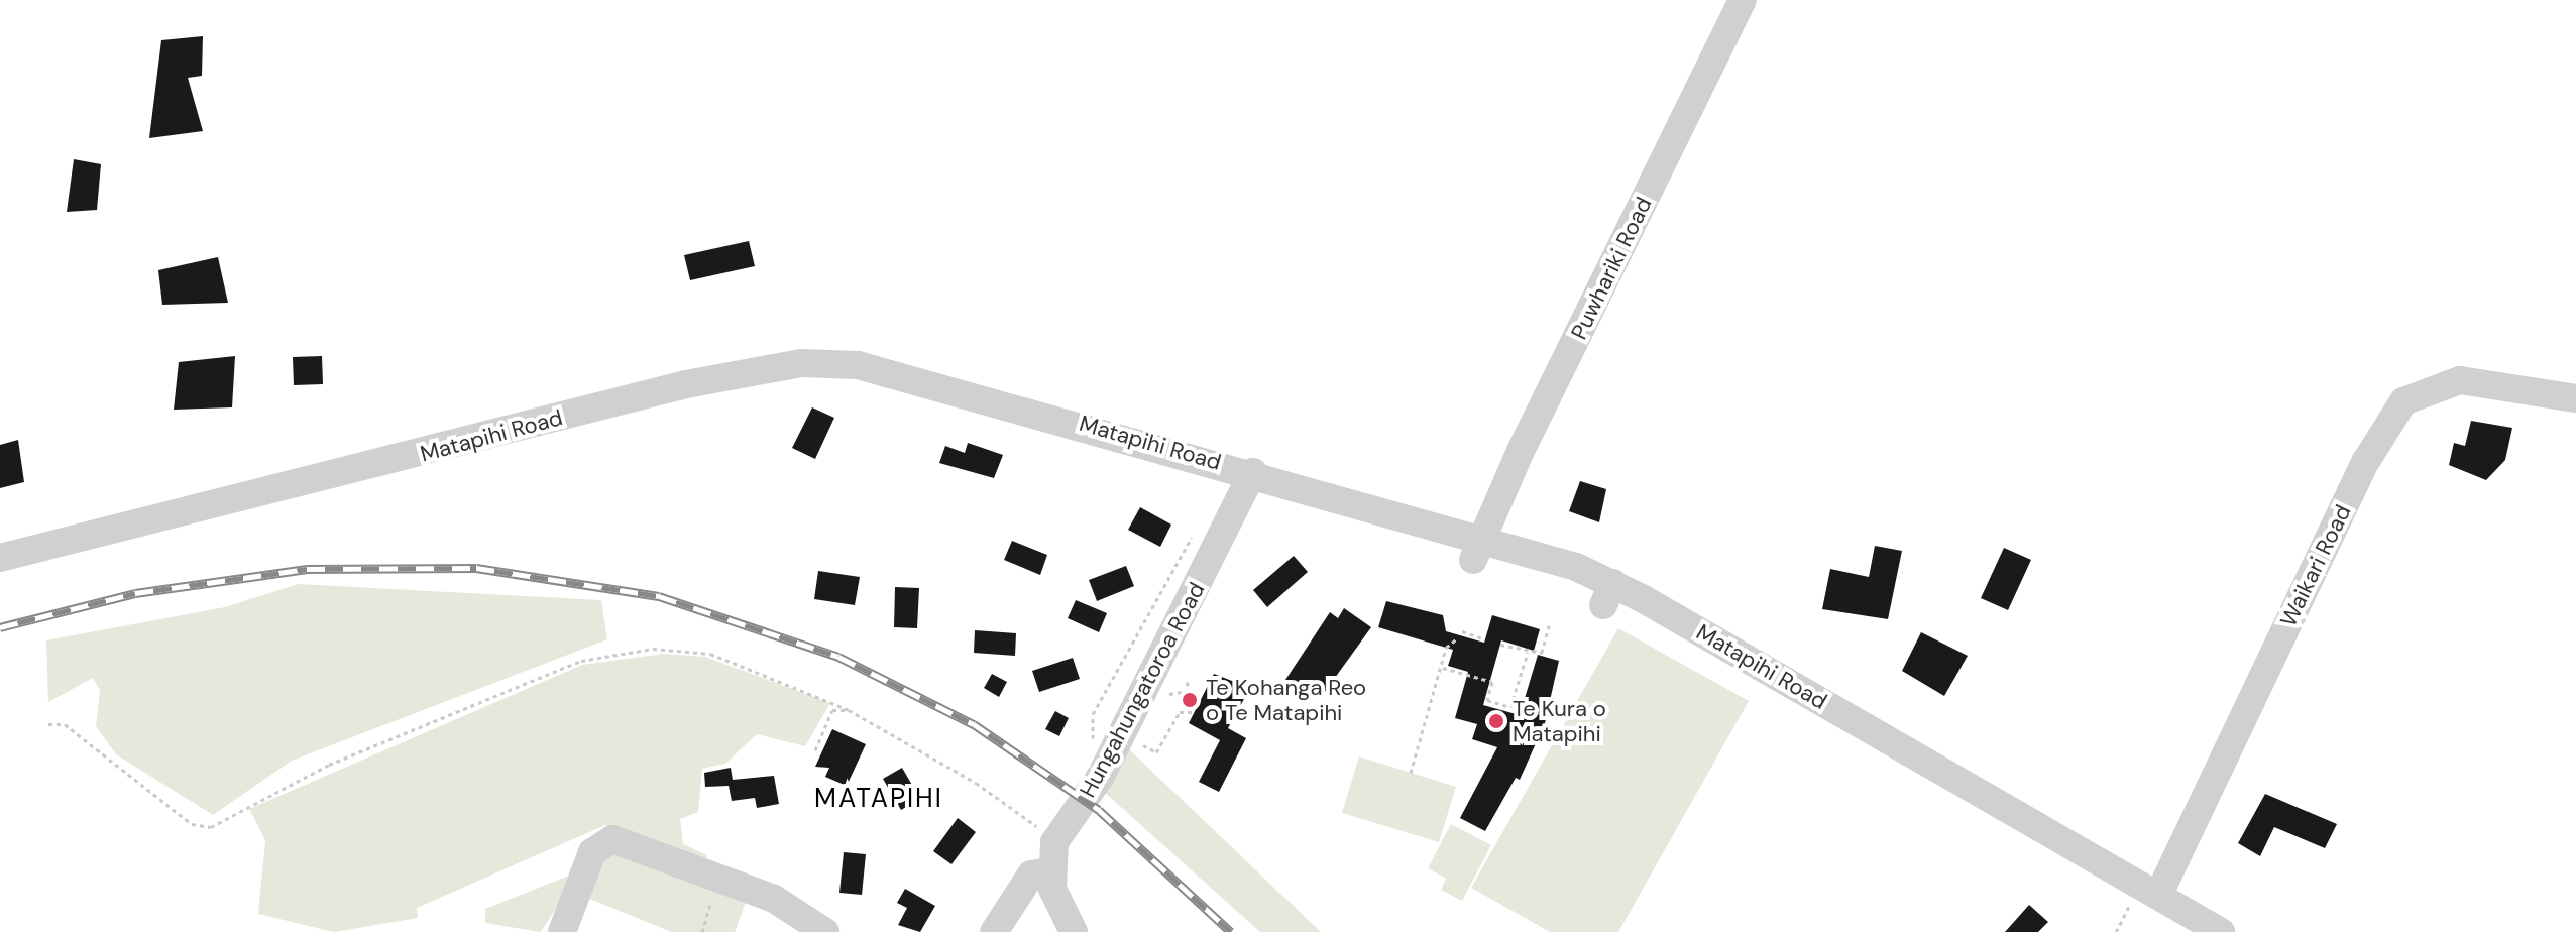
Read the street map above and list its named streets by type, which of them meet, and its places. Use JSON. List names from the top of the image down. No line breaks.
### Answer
{"streets":{"street":["Puwhariki Road","Matapihi Road","Waikari Road","Hungahungatoroa Road"]},"crossings":[["Puwhariki Road","Matapihi Road"],["Matapihi Road","Waikari Road"],["Matapihi Road","Hungahungatoroa Road"]],"districts":["MATAPIHI"],"places":["Te Kohanga Reo o Te Matapihi","Te Kura o Matapihi"]}
